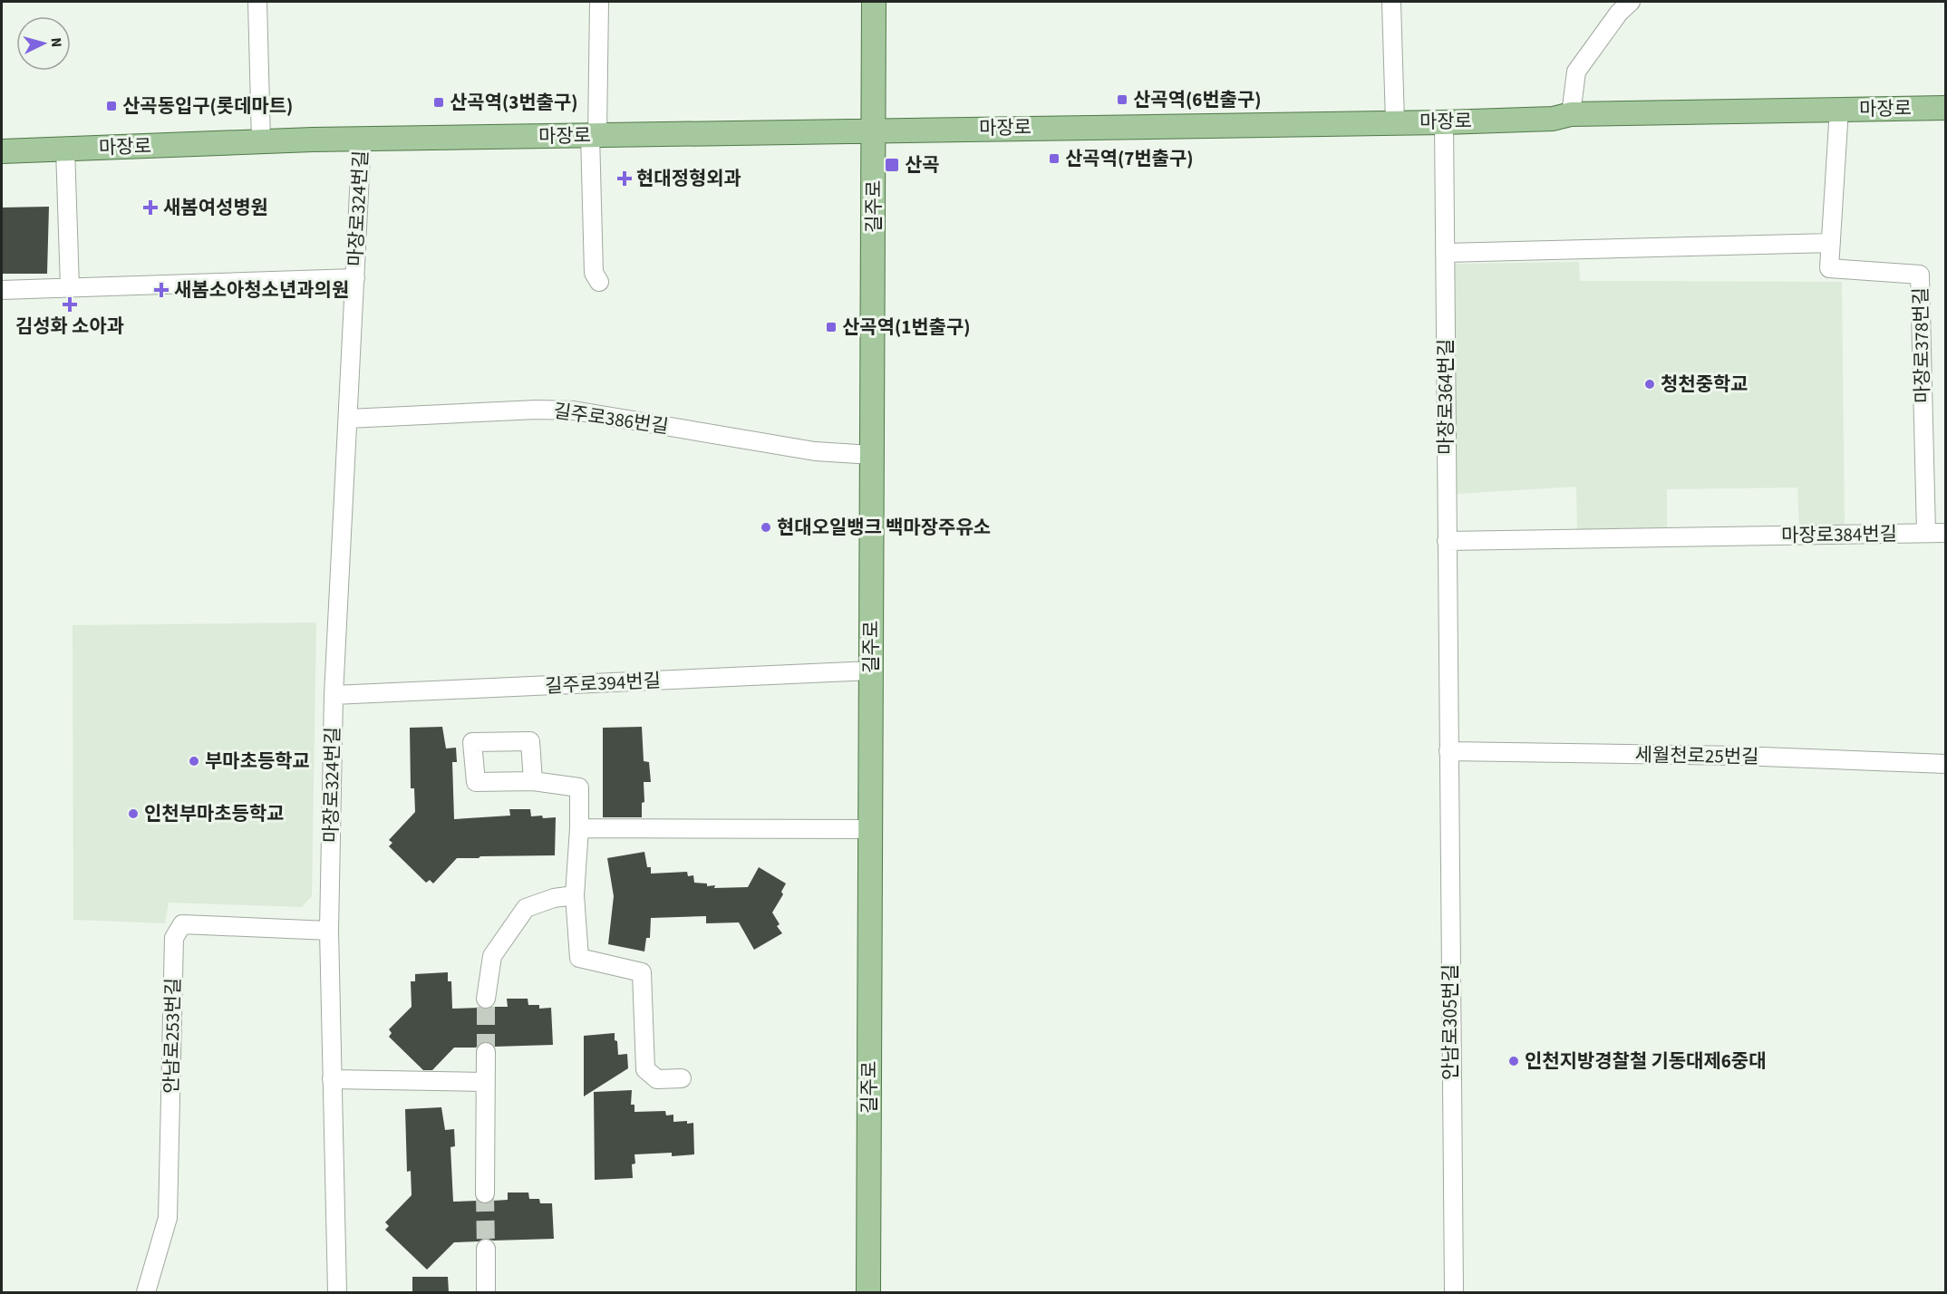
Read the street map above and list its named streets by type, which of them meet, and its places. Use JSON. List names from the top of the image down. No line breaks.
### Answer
{"streets":{"main road":["마장로","길주로"],"street":["마장로324번길","마장로378번길","마장로364번길","길주로386번길","마장로384번길","길주로394번길","세월천로25번길","안남로305번길","안남로253번길"]},"crossings":[["마장로","길주로"],["마장로","마장로324번길"],["마장로","마장로378번길"],["마장로","마장로364번길"],["길주로","길주로386번길"],["길주로","길주로394번길"],["마장로324번길","길주로386번길"],["마장로324번길","길주로394번길"],["마장로324번길","안남로253번길"],["마장로378번길","마장로384번길"],["마장로364번길","마장로384번길"],["마장로364번길","세월천로25번길"],["마장로364번길","안남로305번길"],["세월천로25번길","안남로305번길"]],"places":{"transit":["산곡역(6번출구)","산곡역(3번출구)","산곡동입구(롯데마트)","산곡역(7번출구)","산곡","산곡역(1번출구)"],"health":["현대정형외과","새봄여성병원","새봄소아청소년과의원","김성화 소아과"],"other":["청천중학교","현대오일뱅크 백마장주유소","부마초등학교","인천부마초등학교","인천지방경찰철 기동대제6중대"]},"north":"right"}
